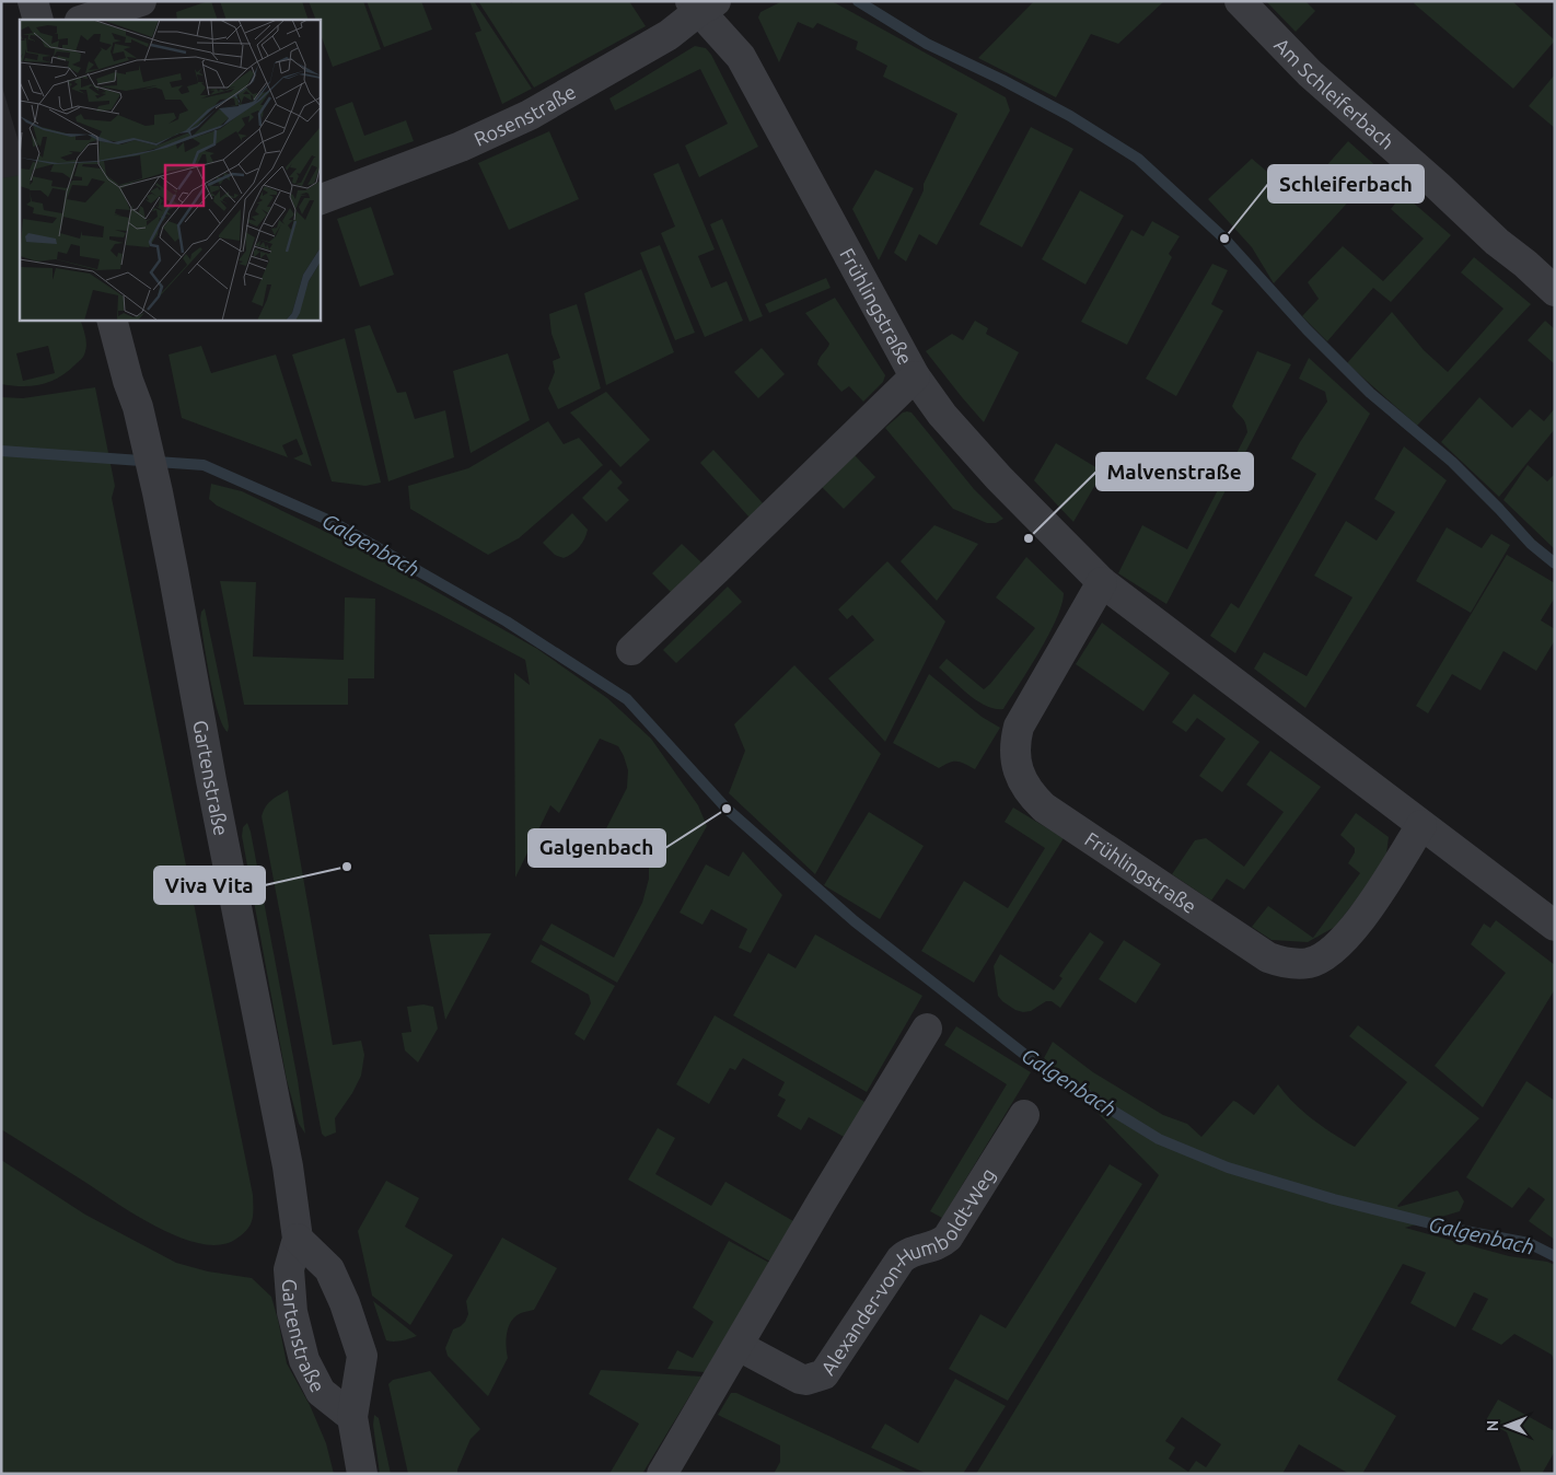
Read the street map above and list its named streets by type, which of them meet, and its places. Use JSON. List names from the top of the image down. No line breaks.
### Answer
{"streets":{"street":["Am Schleiferbach","Rosenstraße","Frühlingstraße","Gartenstraße","Alexander-von-Humboldt-Weg"]},"crossings":[["Rosenstraße","Frühlingstraße"]],"water":["Galgenbach"],"places":["Schleiferbach","Malvenstraße","Galgenbach","Viva Vita"],"north":"left"}
